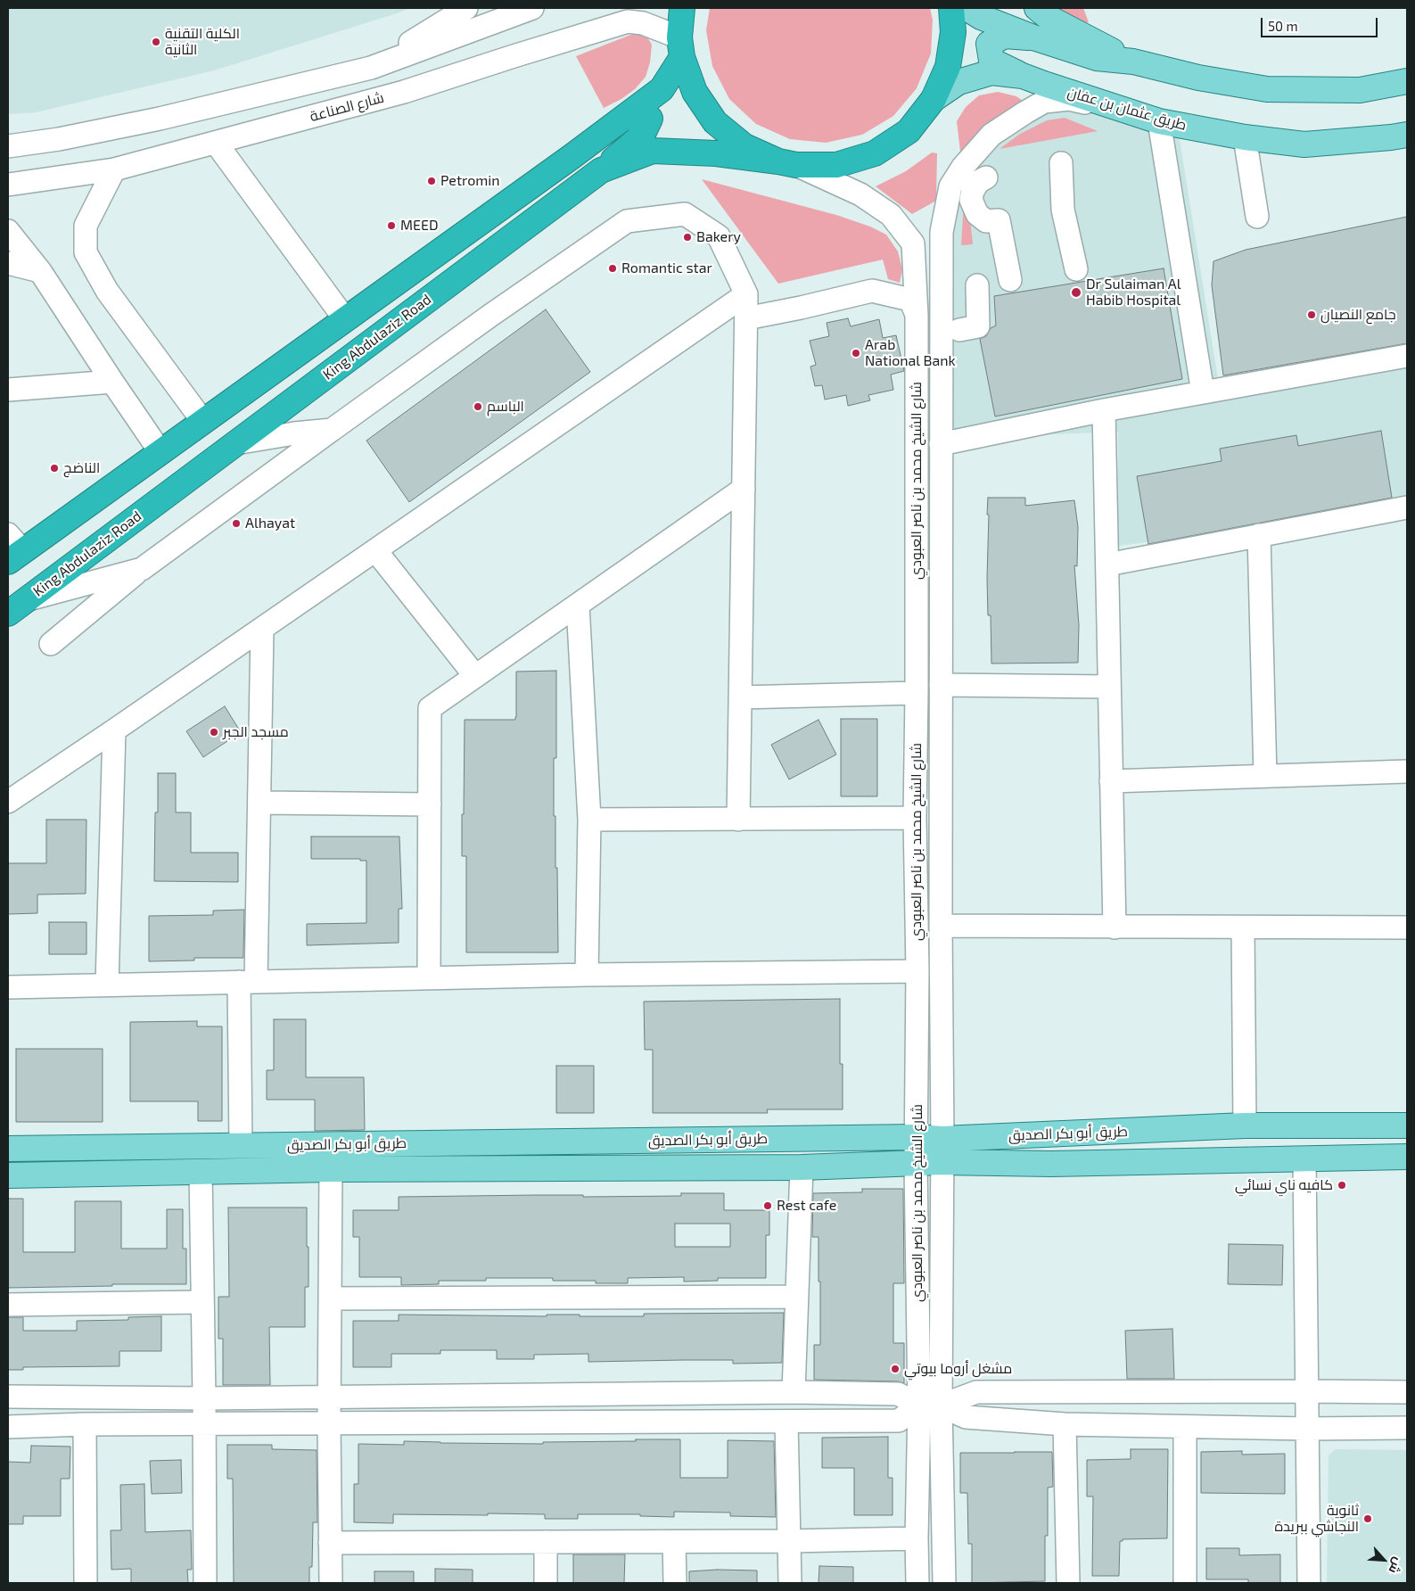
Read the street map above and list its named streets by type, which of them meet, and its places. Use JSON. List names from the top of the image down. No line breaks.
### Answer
{"streets":{"highway":["King Abdulaziz Road"],"main road":["طريق عثمان بن عفان","طريق أبو بكر الصديق"],"street":["شارع الصناعة","شارع الشيخ محمد بن ناصر العبودي"]},"crossings":[["طريق عثمان بن عفان","King Abdulaziz Road"],["طريق عثمان بن عفان","شارع الشيخ محمد بن ناصر العبودي"],["King Abdulaziz Road","شارع الشيخ محمد بن ناصر العبودي"],["شارع الشيخ محمد بن ناصر العبودي","طريق أبو بكر الصديق"]],"places":["الكلية التقنية الثانية","Petromin","MEED","Bakery","Romantic star","Dr Sulaiman Al Habib Hospital","جامع النصيان","Arab National Bank","الباسم","الناضج","Alhayat","مسجد الجبر","كافيه ناي نسائي","Rest cafe","مشغل أروما بيوتي","ثانوية النجاشي ببريدة"],"scale_bar":"50 m","north":"bottom right"}
